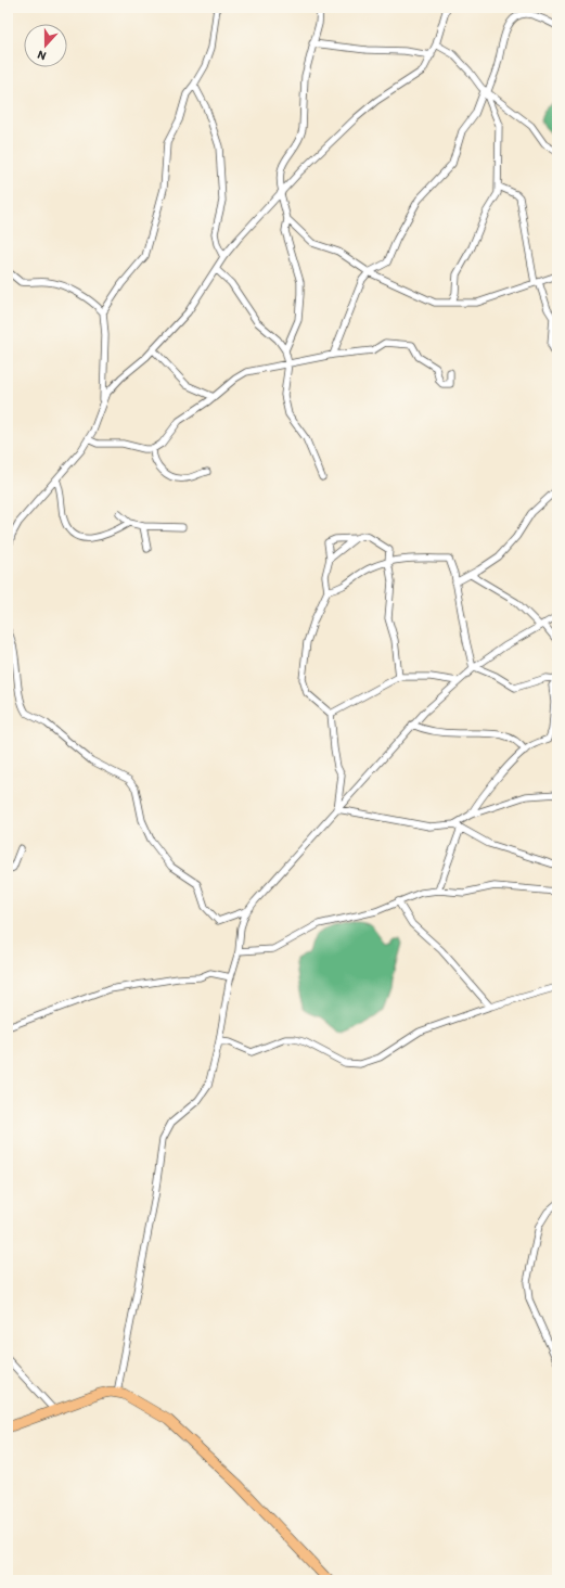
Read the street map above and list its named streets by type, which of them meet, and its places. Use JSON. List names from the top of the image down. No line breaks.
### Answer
{"north":"bottom"}
